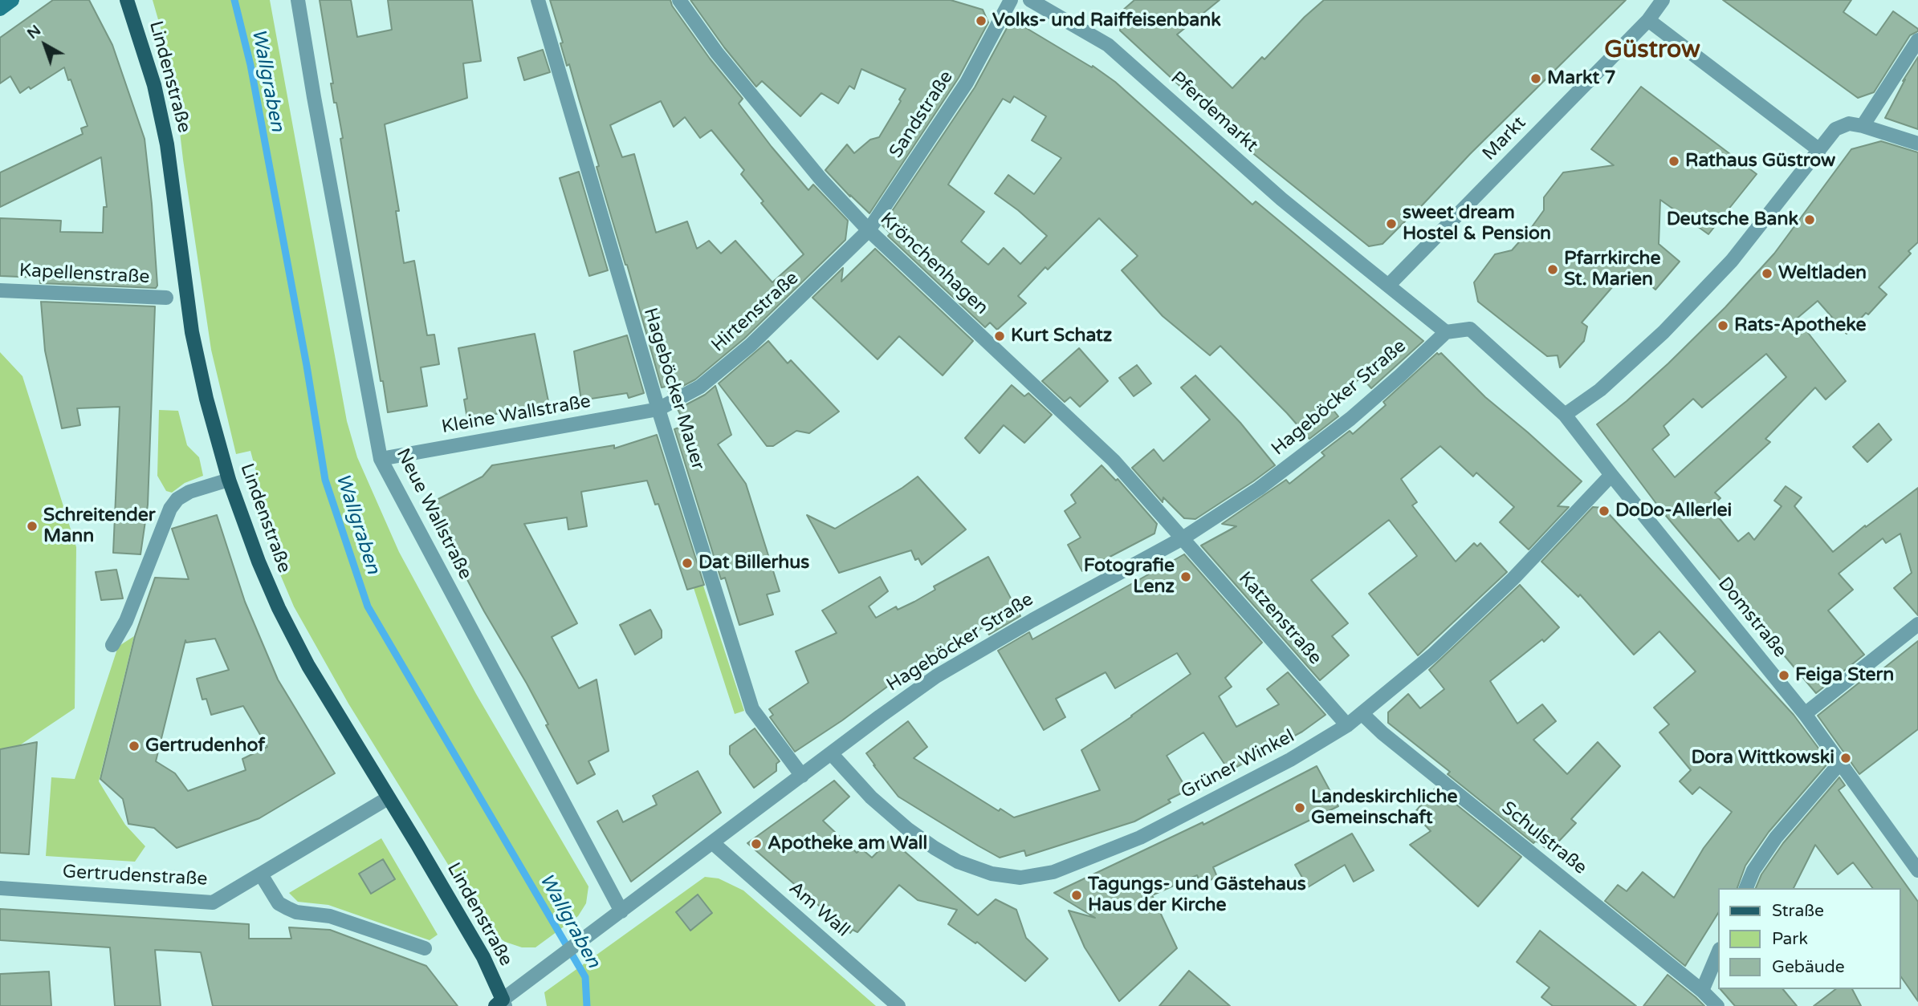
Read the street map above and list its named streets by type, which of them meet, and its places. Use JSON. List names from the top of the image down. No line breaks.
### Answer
{"streets":{"main road":["Lindenstraße"],"street":["Pferdemarkt","Sandstraße","Markt","Krönchenhagen","Kapellenstraße","Hirtenstraße","Hageböcker Mauer","Hageböcker Straße","Kleine Wallstraße","Neue Wallstraße","Domstraße","Katzenstraße","Grüner Winkel","Schulstraße","Gertrudenstraße","Am Wall"]},"crossings":[["Lindenstraße","Hageböcker Straße"],["Lindenstraße","Gertrudenstraße"],["Pferdemarkt","Markt"],["Sandstraße","Krönchenhagen"],["Sandstraße","Hirtenstraße"],["Krönchenhagen","Hirtenstraße"],["Krönchenhagen","Hageböcker Straße"],["Krönchenhagen","Katzenstraße"],["Hirtenstraße","Hageböcker Mauer"],["Hirtenstraße","Kleine Wallstraße"],["Hageböcker Mauer","Hageböcker Straße"],["Hageböcker Mauer","Kleine Wallstraße"],["Hageböcker Straße","Neue Wallstraße"],["Hageböcker Straße","Katzenstraße"],["Hageböcker Straße","Grüner Winkel"],["Hageböcker Straße","Am Wall"],["Kleine Wallstraße","Neue Wallstraße"],["Domstraße","Grüner Winkel"],["Katzenstraße","Grüner Winkel"],["Grüner Winkel","Schulstraße"]],"districts":["Güstrow"],"water":["Wallgraben"],"places":["Volks- und Raiffeisenbank","Markt 7","Rathaus Güstrow","Deutsche Bank","sweet dream Hostel & Pension","Pfarrkirche St. Marien","Weltladen","Rats-Apotheke","Kurt Schatz","DoDo-Allerlei","Schreitender Mann","Dat Billerhus","Fotografie Lenz","Feiga Stern","Gertrudenhof","Dora Wittkowski","Landeskirchliche Gemeinschaft","Apotheke am Wall","Tagungs- und Gästehaus Haus der Kirche"],"legend":["Straße","Park","Gebäude"],"north":"top left"}
